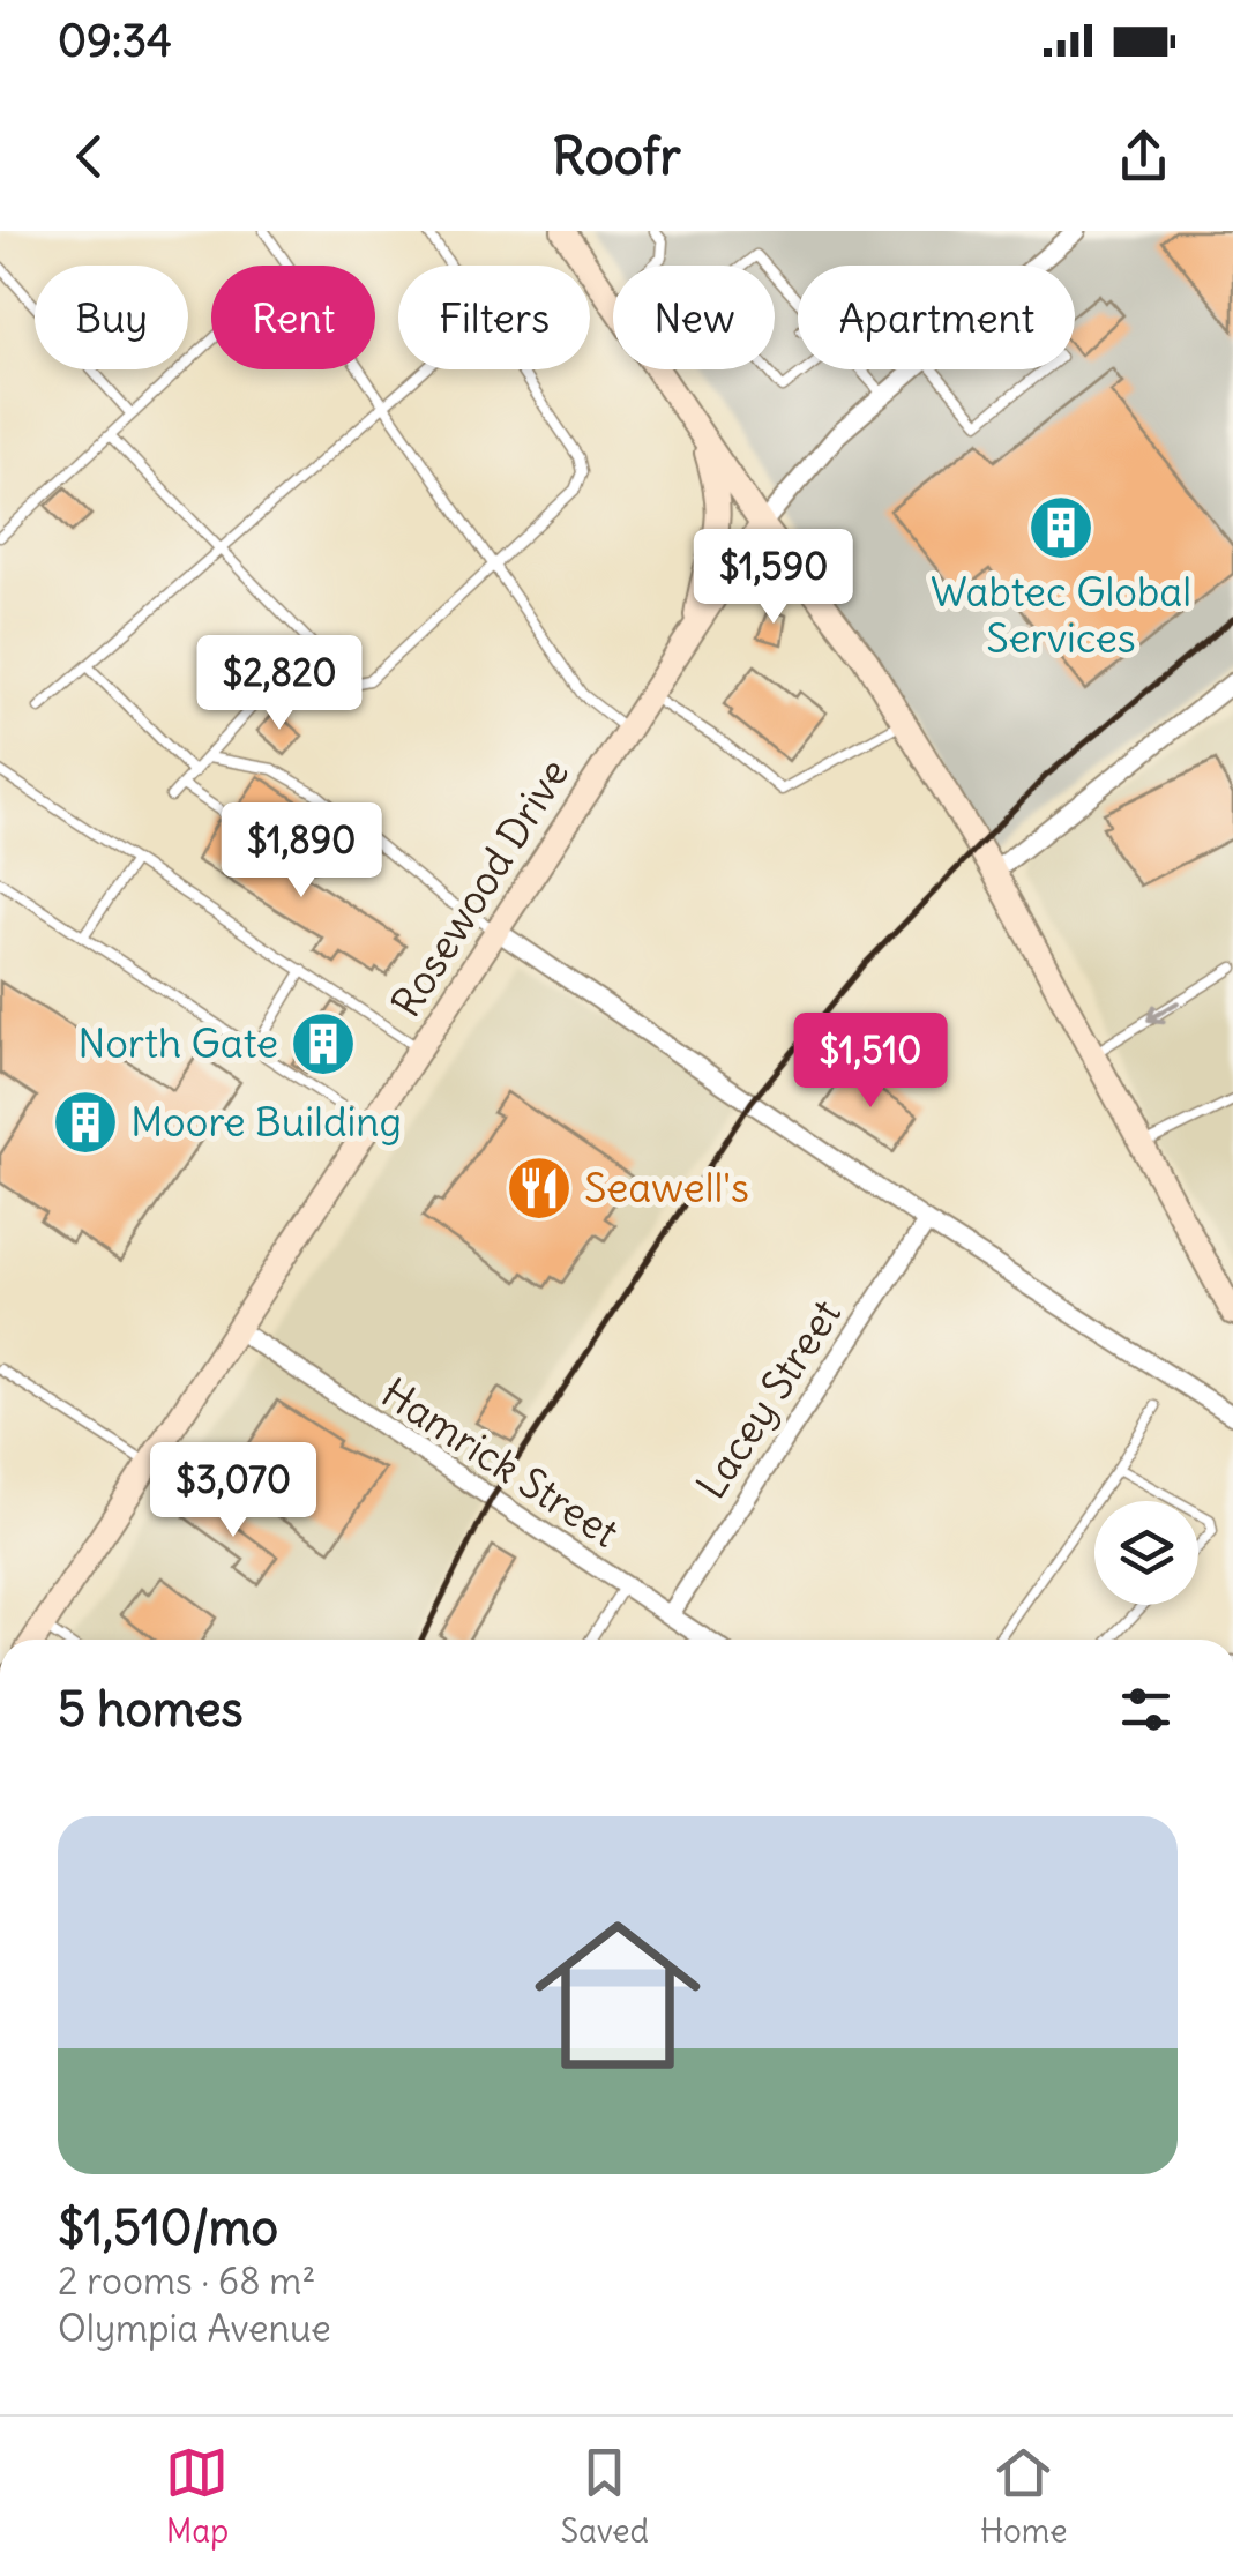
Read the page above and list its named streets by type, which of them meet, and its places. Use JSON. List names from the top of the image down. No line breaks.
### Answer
{"streets":{"main road":["Rosewood Drive"],"street":["Lacey Street","Hamrick Street"]},"crossings":[["Rosewood Drive","Hamrick Street"],["Lacey Street","Hamrick Street"]],"places":{"building":["Wabtec Global Services","North Gate","Moore Building"],"restaurant":["Seawell's"]},"page":{"status":"09:34","header":"Roofr","chip":["Buy","Rent","Filters","New","Apartment"],"price":["$1,590","$2,820","$1,890","$1,510","$3,070"],"heading":"5 homes","list":[{"name":"$1,510/mo","note":"2 rooms · 68 m² · Olympia Avenue"}],"tabs":["Map","Saved","Home"]}}
